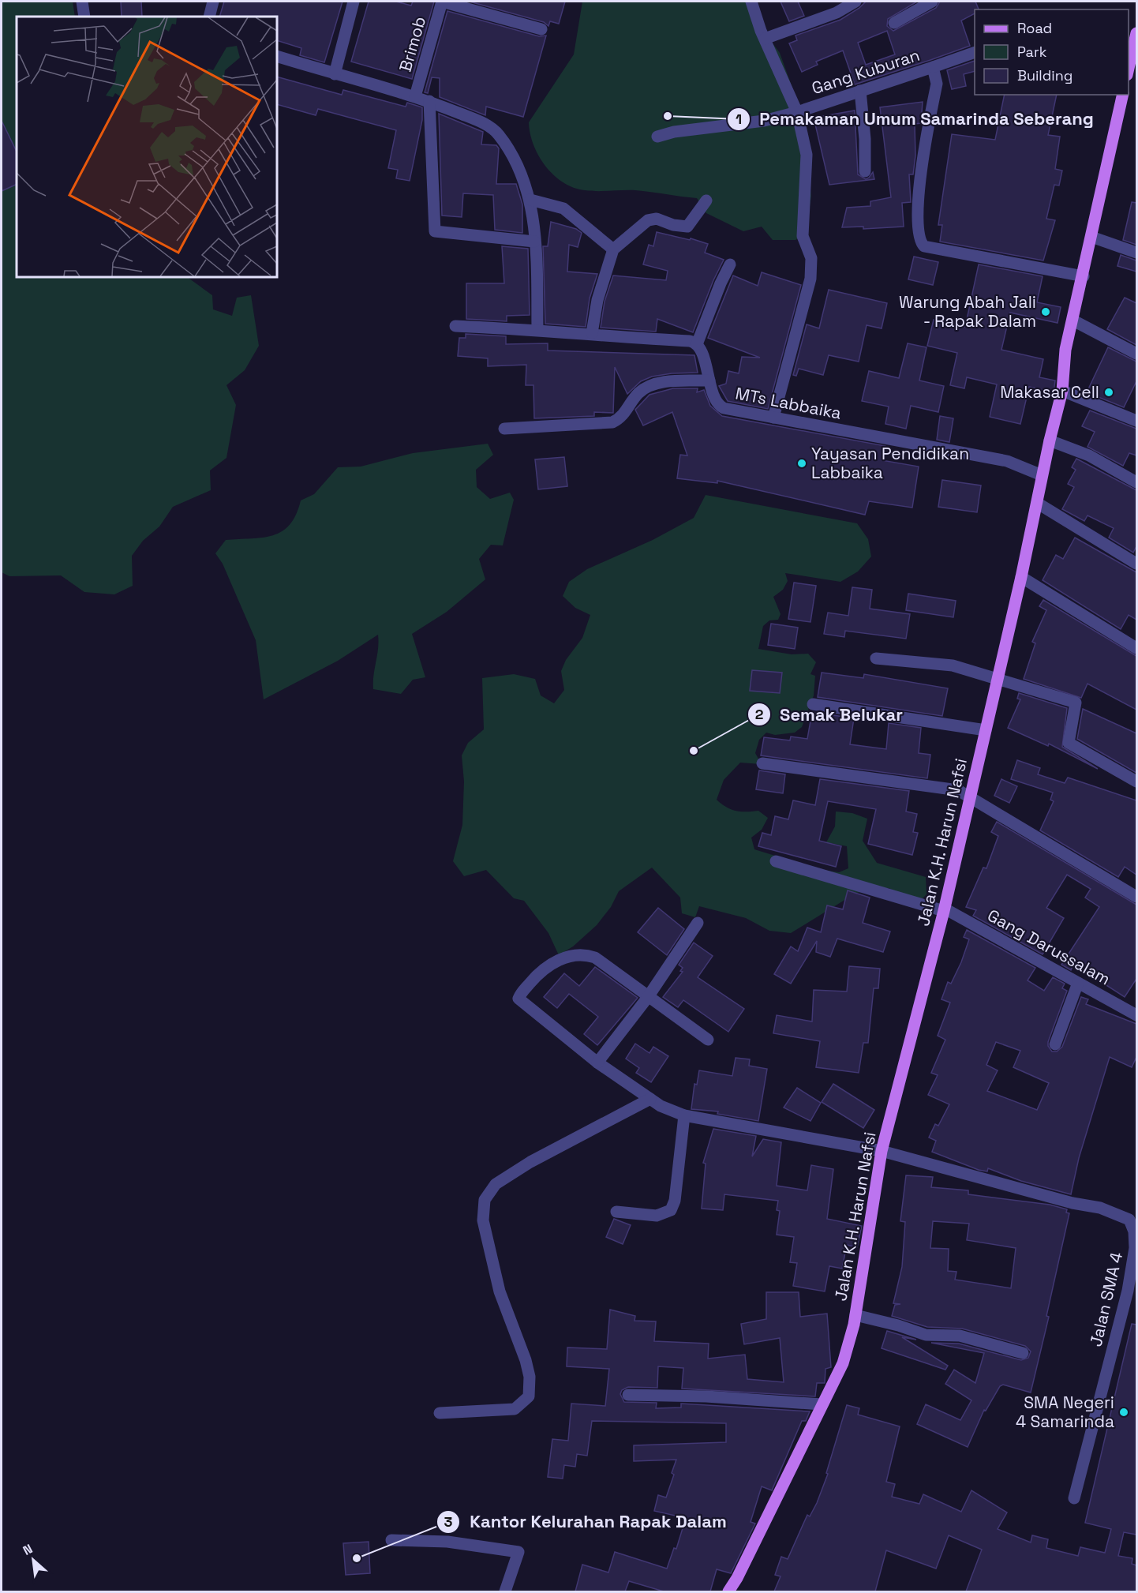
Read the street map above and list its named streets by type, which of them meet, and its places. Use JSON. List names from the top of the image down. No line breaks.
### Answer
{"streets":{"main road":["Jalan K.H. Harun Nafsi"],"street":["Brimob","Gang Kuburan","MTs Labbaika","Gang Darussalam","Jalan SMA 4"]},"crossings":[["Gang Kuburan","Jalan K.H. Harun Nafsi"],["MTs Labbaika","Jalan K.H. Harun Nafsi"],["Jalan K.H. Harun Nafsi","Gang Darussalam"],["Jalan K.H. Harun Nafsi","Jalan SMA 4"]],"places":["Pemakaman Umum Samarinda Seberang","Warung Abah Jali - Rapak Dalam","Makasar Cell","Yayasan Pendidikan Labbaika","Semak Belukar","SMA Negeri 4 Samarinda","Kantor Kelurahan Rapak Dalam"],"legend":["Road","Park","Building"],"north":"top left"}
